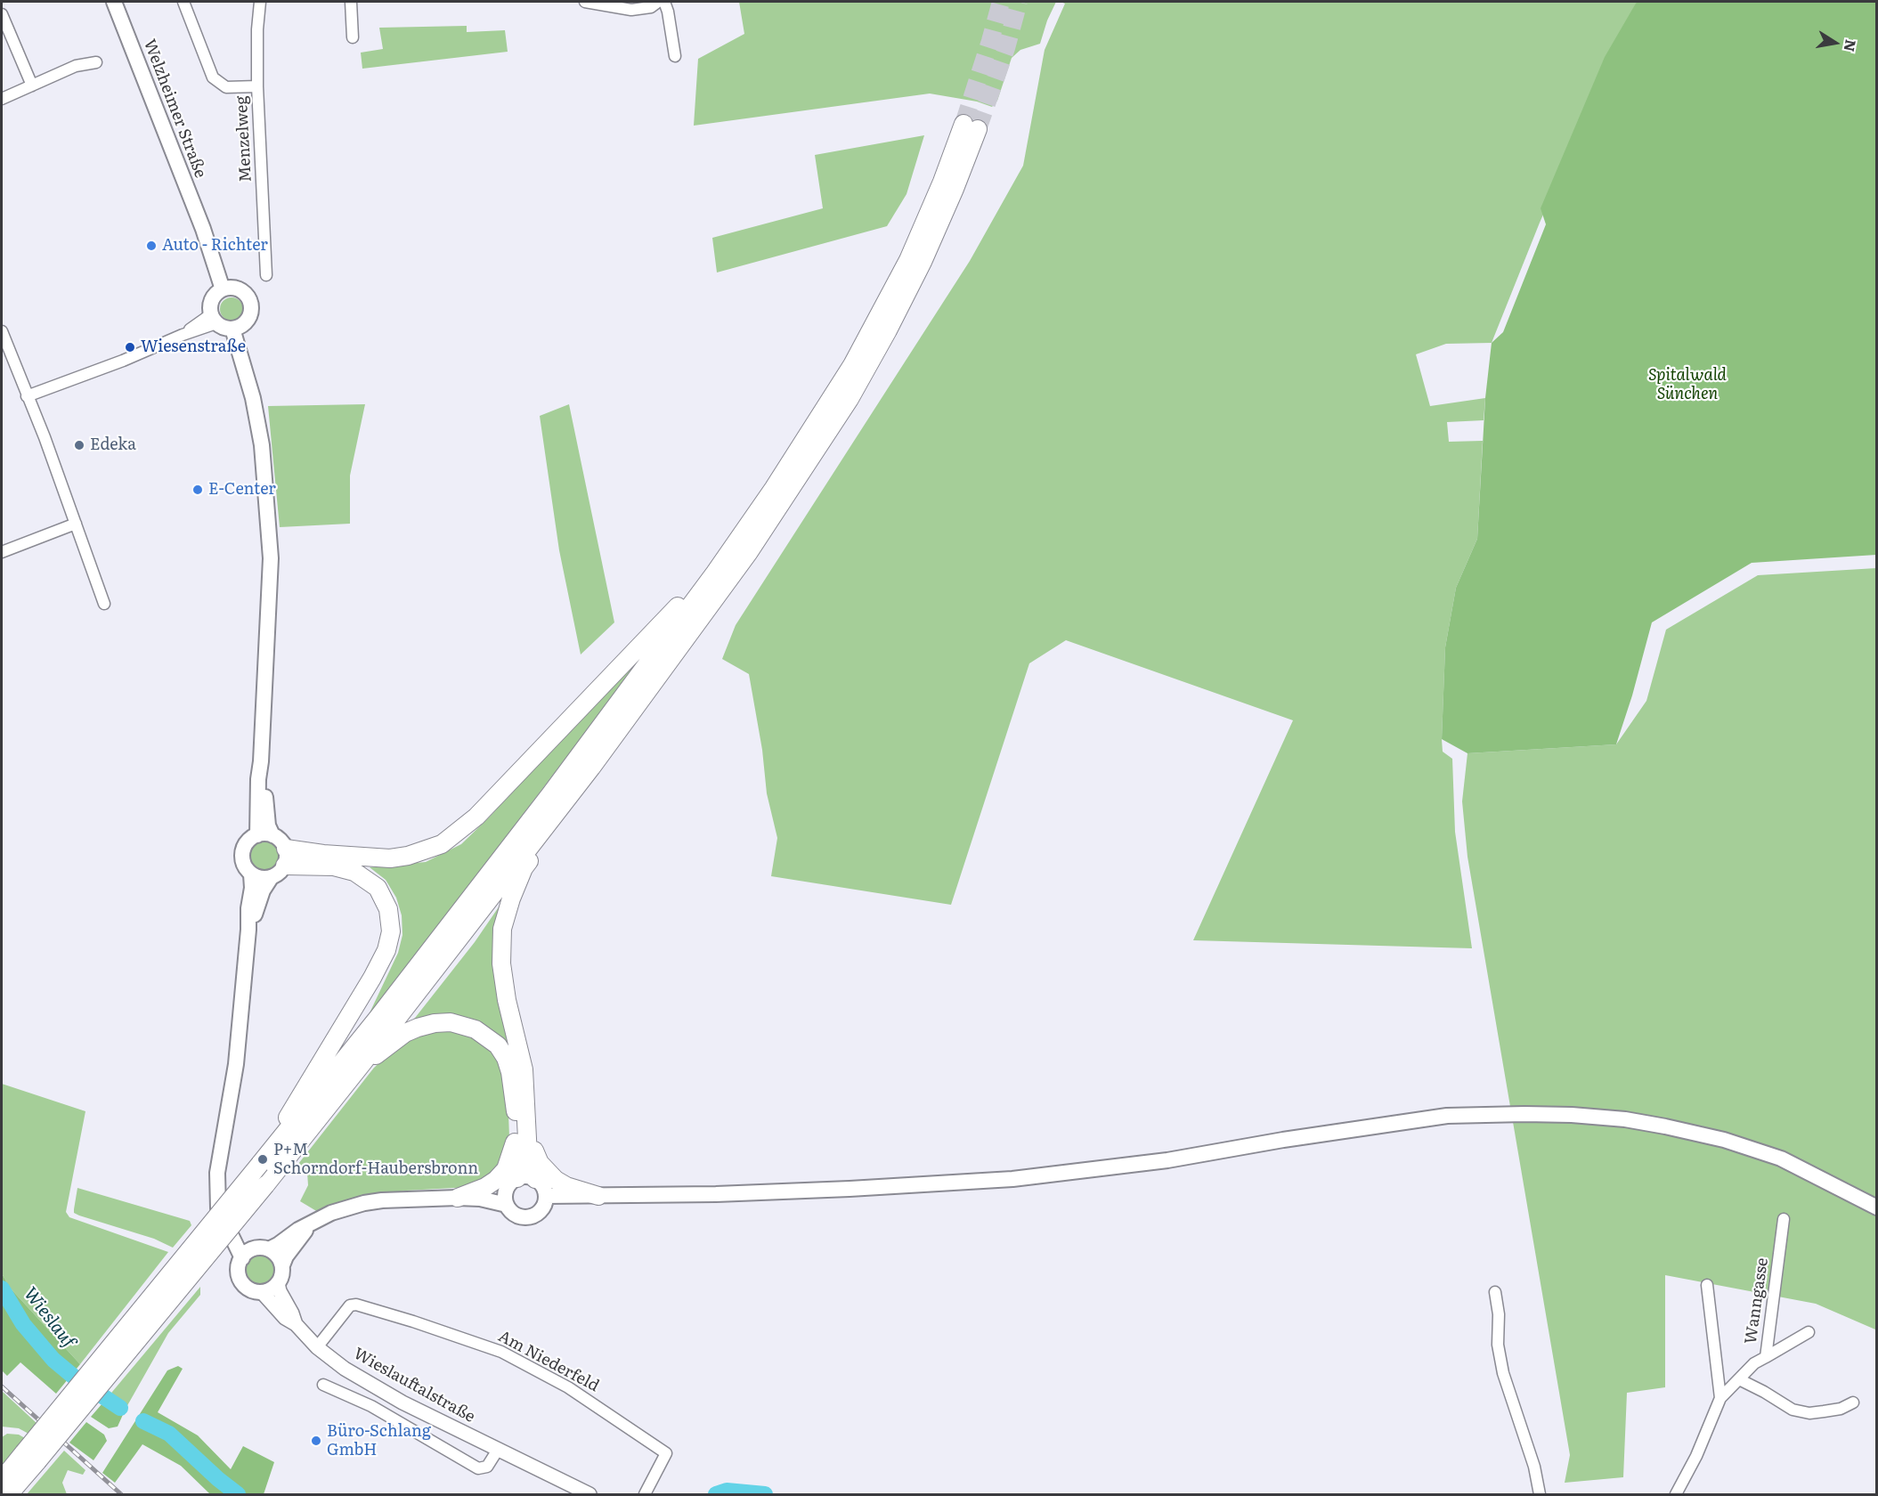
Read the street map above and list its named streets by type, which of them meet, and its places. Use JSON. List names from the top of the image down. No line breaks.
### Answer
{"streets":{"main road":["Welzheimer Straße","Wieslauftalstraße"],"street":["Menzelweg","Wanngasse","Am Niederfeld"]},"crossings":[["Am Niederfeld","Wieslauftalstraße"]],"water":["Wieslauf"],"parks":["Spitalwald Sünchen"],"places":["Auto - Richter","Wiesenstraße","Edeka","E-Center","P+M Schorndorf-Haubersbronn","Büro-Schlang GmbH"],"north":"right"}
